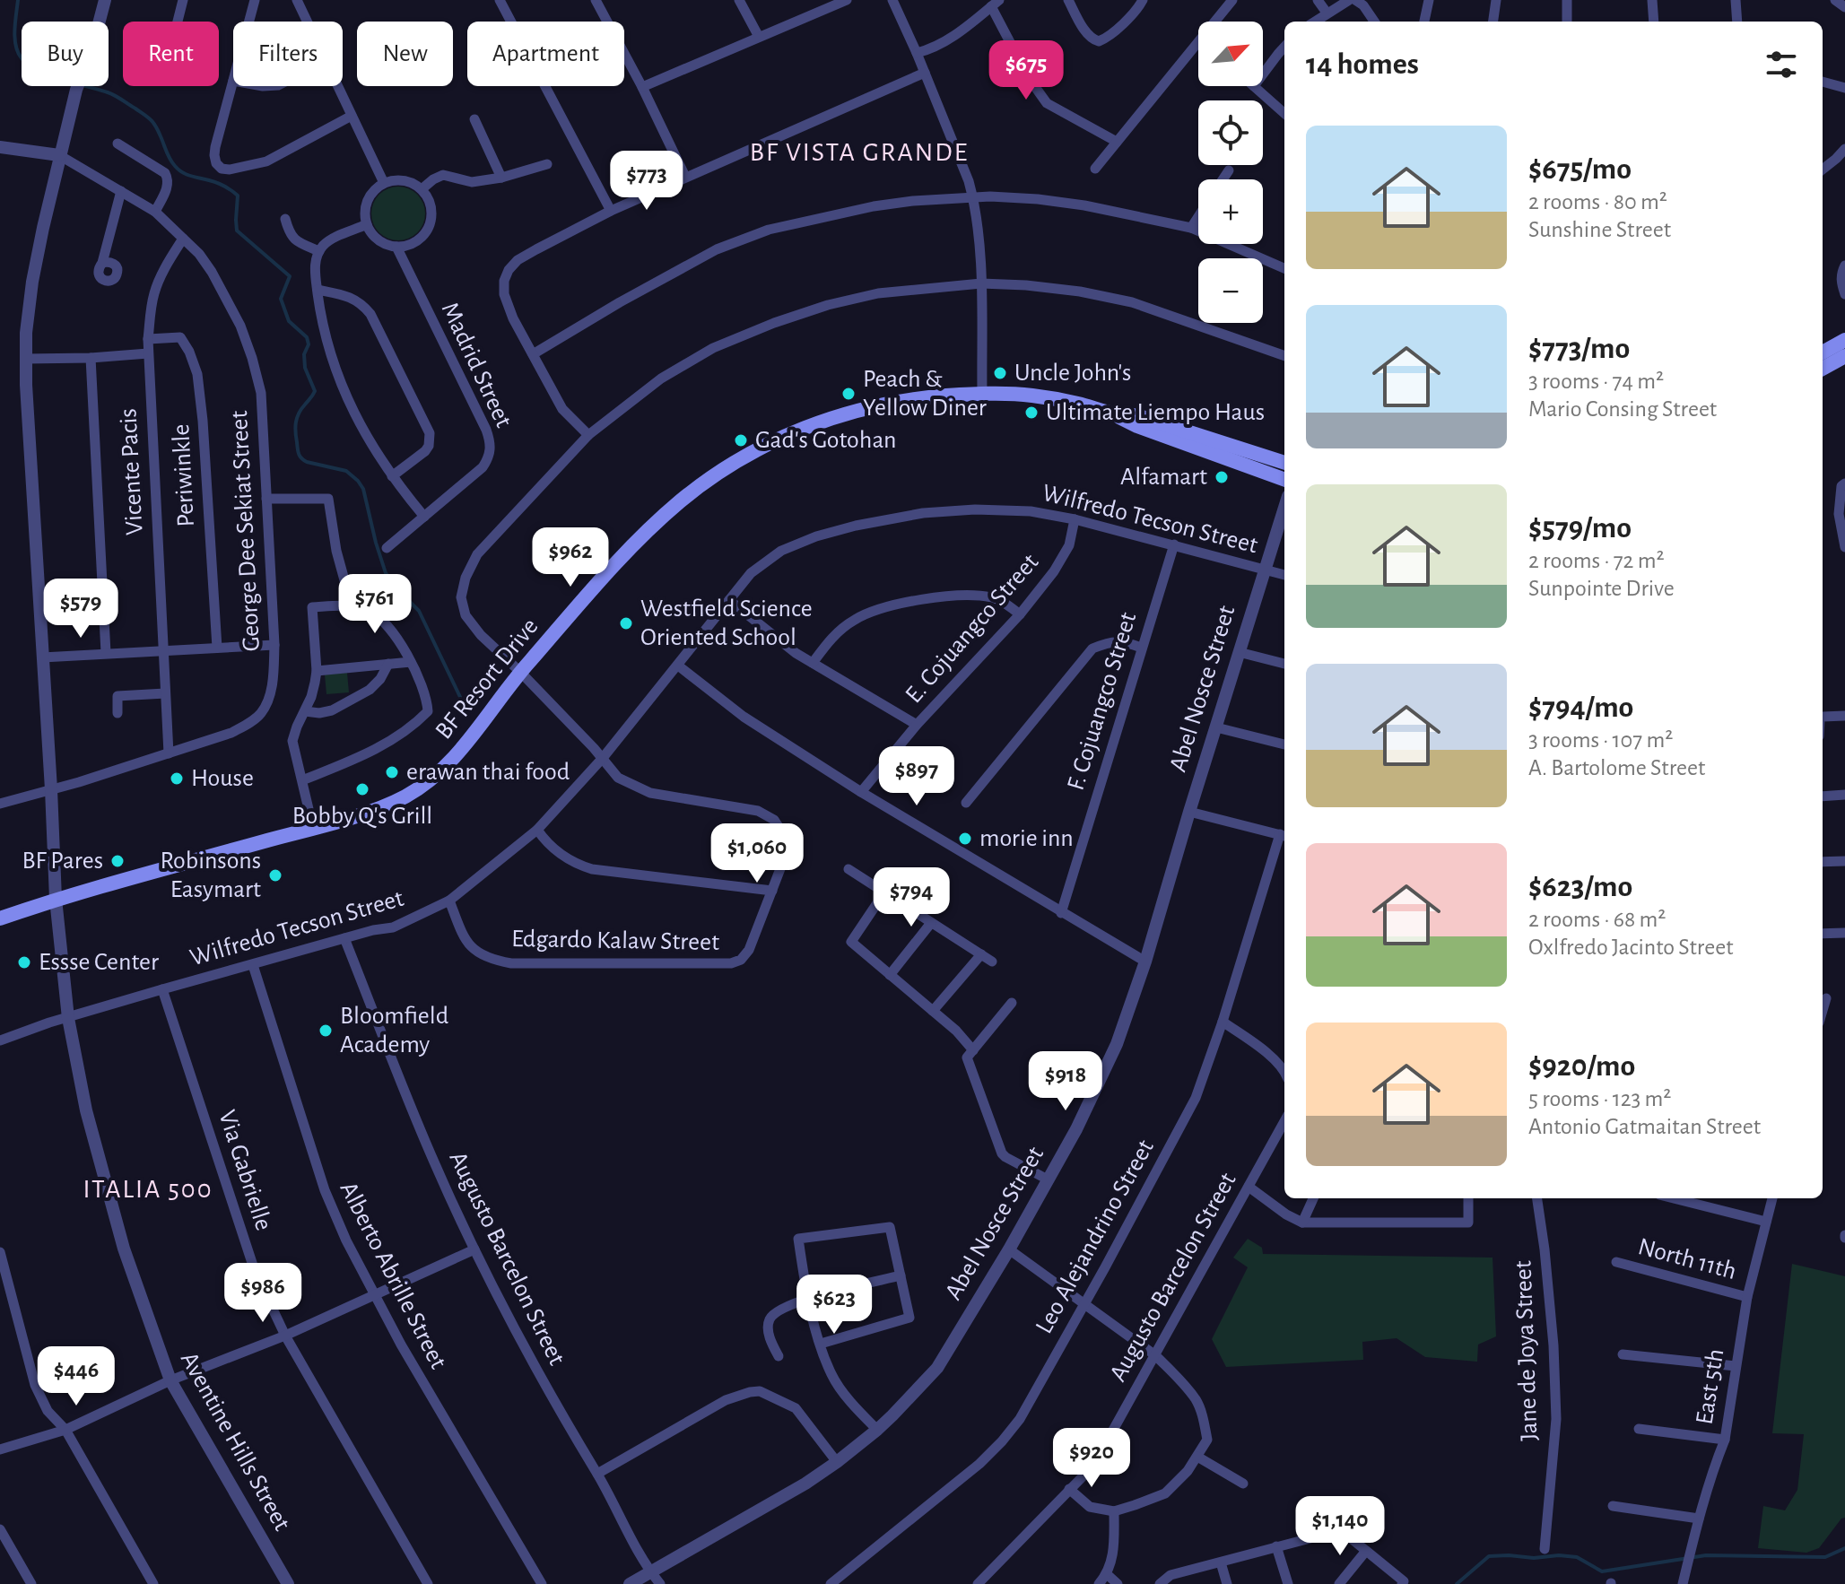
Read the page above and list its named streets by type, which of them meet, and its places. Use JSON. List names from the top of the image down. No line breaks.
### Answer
{"streets":{"main road":["BF Resort Drive"],"street":["Madrid Street","Vicente Pacis","Periwinkle","Wilfredo Tecson Street","George Dee Sekiat Street","E. Cojuangco Street","Abel Nosce Street","F. Cojuangco Street","Edgardo Kalaw Street","Via Gabrielle","Leo Alejandrino Street","Augusto Barcelon Street","North 11th","Alberto Abrille Street","Jane de Joya Street","East 5th","Aventine Hills Street"]},"crossings":[["Vicente Pacis","Periwinkle"],["Vicente Pacis","George Dee Sekiat Street"],["Wilfredo Tecson Street","E. Cojuangco Street"],["Wilfredo Tecson Street","Abel Nosce Street"],["Wilfredo Tecson Street","F. Cojuangco Street"],["Wilfredo Tecson Street","Edgardo Kalaw Street"],["Wilfredo Tecson Street","Via Gabrielle"],["Wilfredo Tecson Street","Augusto Barcelon Street"],["Wilfredo Tecson Street","Alberto Abrille Street"],["Wilfredo Tecson Street","Aventine Hills Street"],["George Dee Sekiat Street","Aventine Hills Street"],["BF Resort Drive","Edgardo Kalaw Street"],["BF Resort Drive","Aventine Hills Street"],["Abel Nosce Street","Augusto Barcelon Street"],["North 11th","East 5th"]],"districts":["BF VISTA GRANDE","ITALIA 500"],"places":["Uncle John's","Peach & Yellow Diner","Ultimate Liempo Haus","Gad's Gotohan","Alfamart","Westfield Science Oriented School","erawan thai food","House","Bobby Q's Grill","morie inn","BF Pares","Robinsons Easymart","Essse Center","Bloomfield Academy"],"north":"top right","page":{"map_buttons":["+","−"],"chip":["Buy","Rent","Filters","New","Apartment"],"heading":"14 homes","price":["$675","$773","$962","$761","$579","$897","$1,060","$794","$918","$986","$623","$446","$920","$1,140"],"list":[{"name":"$675/mo","note":"2 rooms · 80 m² · Sunshine Street"},{"name":"$773/mo","note":"3 rooms · 74 m² · Mario Consing Street"},{"name":"$579/mo","note":"2 rooms · 72 m² · Sunpointe Drive"},{"name":"$794/mo","note":"3 rooms · 107 m² · A. Bartolome Street"},{"name":"$623/mo","note":"2 rooms · 68 m² · Oxlfredo Jacinto Street"},{"name":"$920/mo","note":"5 rooms · 123 m² · Antonio Gatmaitan Street"}]}}
